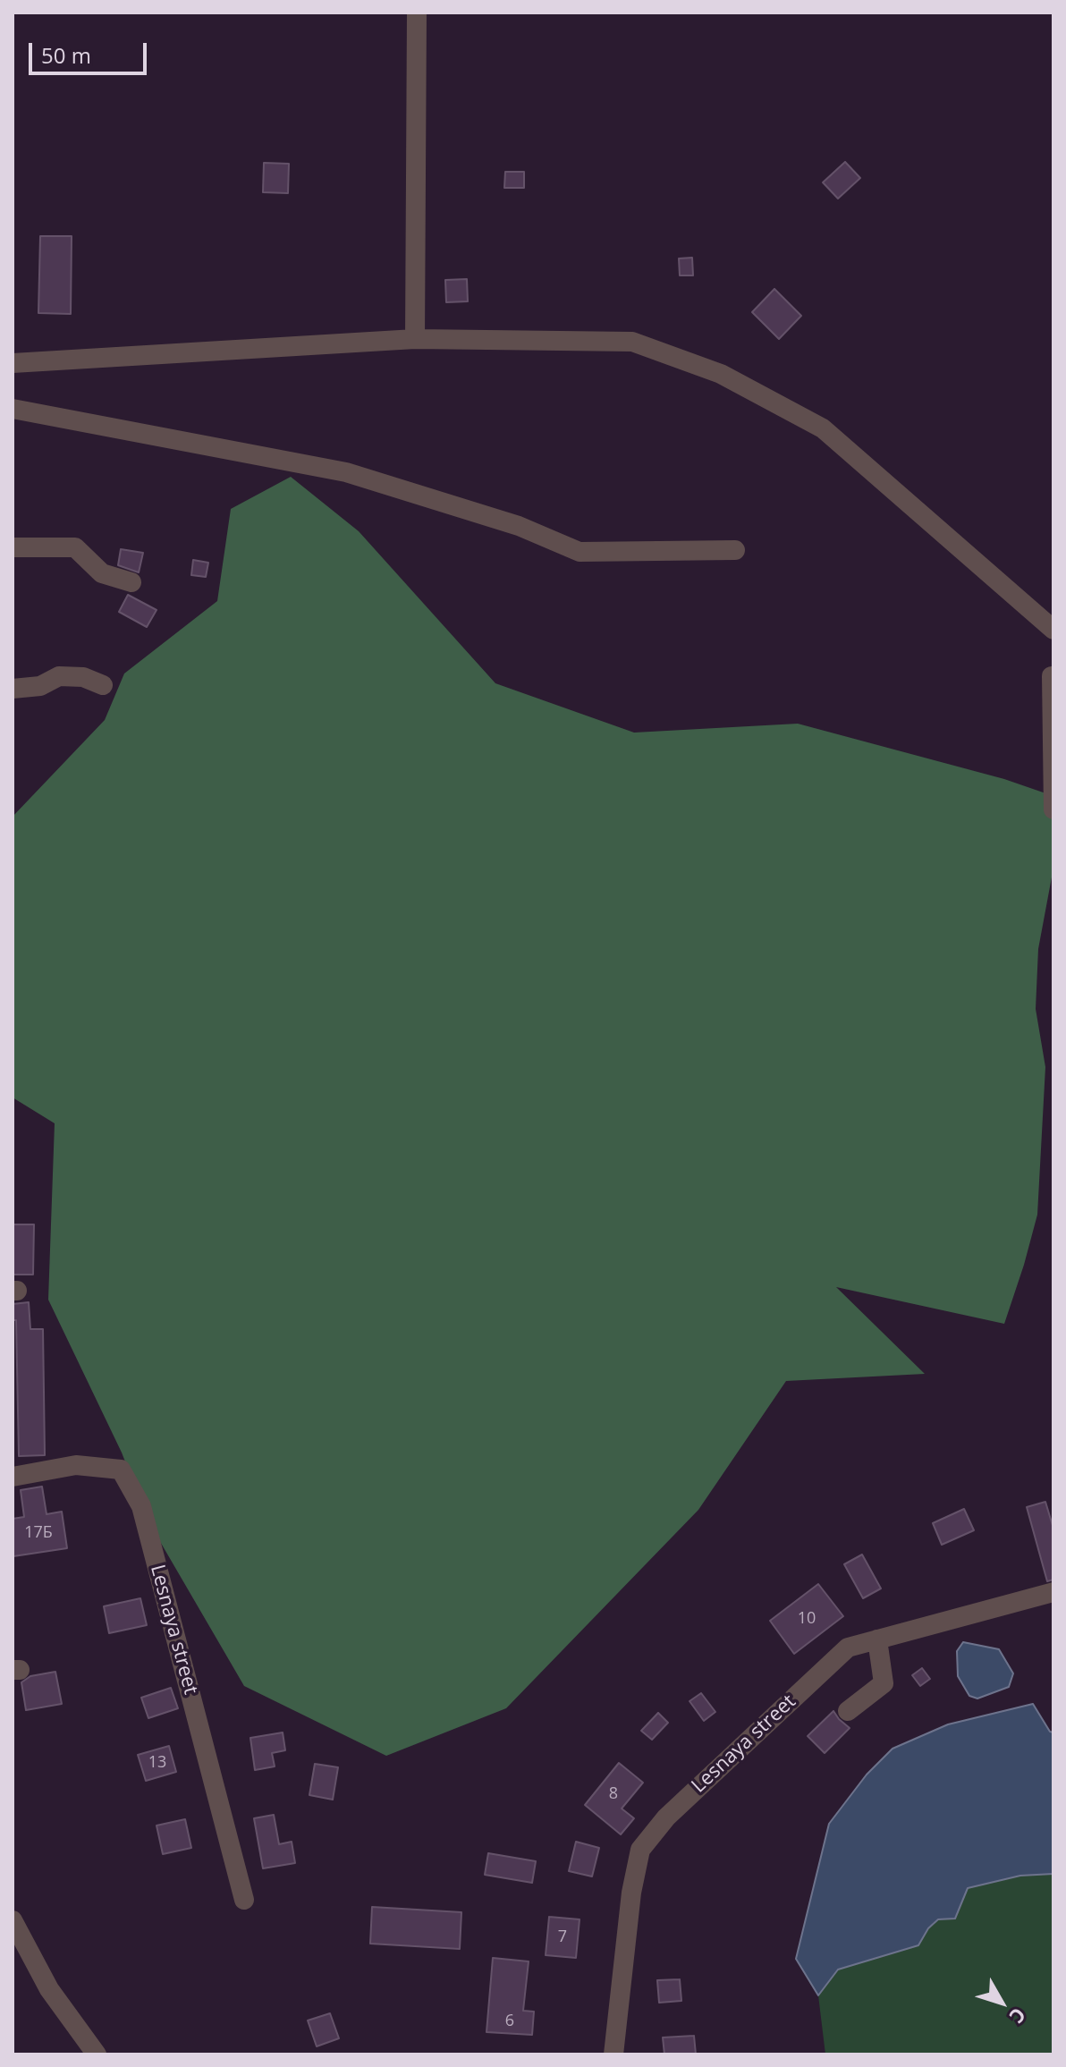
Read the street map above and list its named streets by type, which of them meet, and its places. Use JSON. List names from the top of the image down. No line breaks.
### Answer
{"streets":{"street":["Lesnaya street"]},"house_numbers":["17Б","10","13","8","7","6"],"scale_bar":"50 m","north":"bottom right"}
